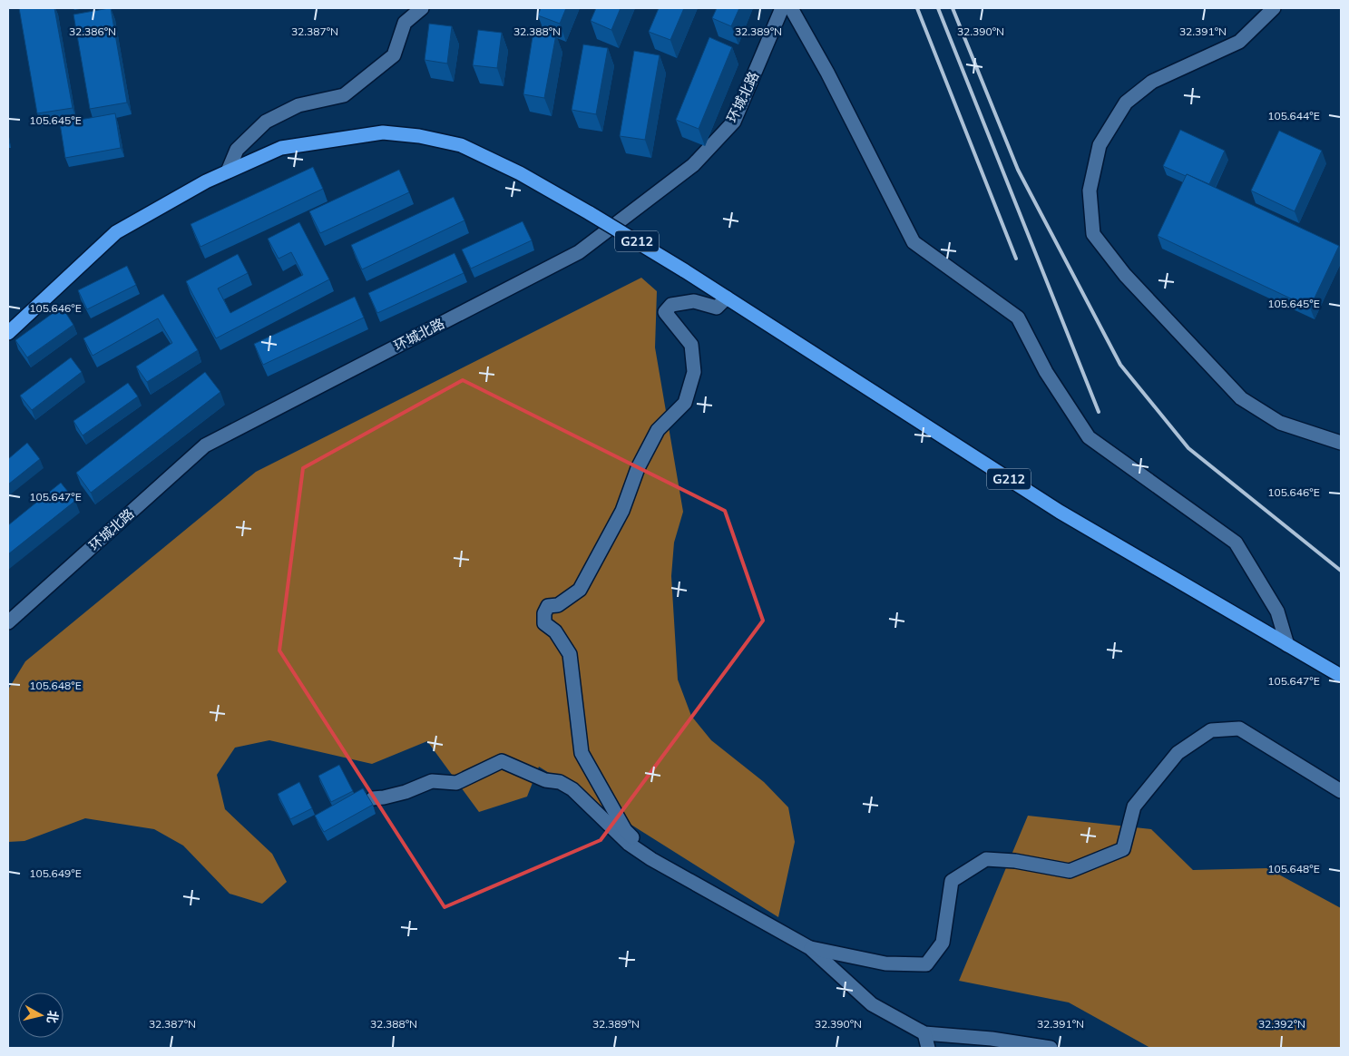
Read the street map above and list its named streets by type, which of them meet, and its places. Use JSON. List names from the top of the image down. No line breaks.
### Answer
{"streets":{"highway":["G212"],"street":["环城北路"]},"north":"right","coordinates":["32.386°N","32.387°N","32.388°N","32.389°N","32.390°N","32.391°N","105.644°E","105.645°E","105.646°E","105.647°E","105.648°E","105.649°E","32.392°N"]}
